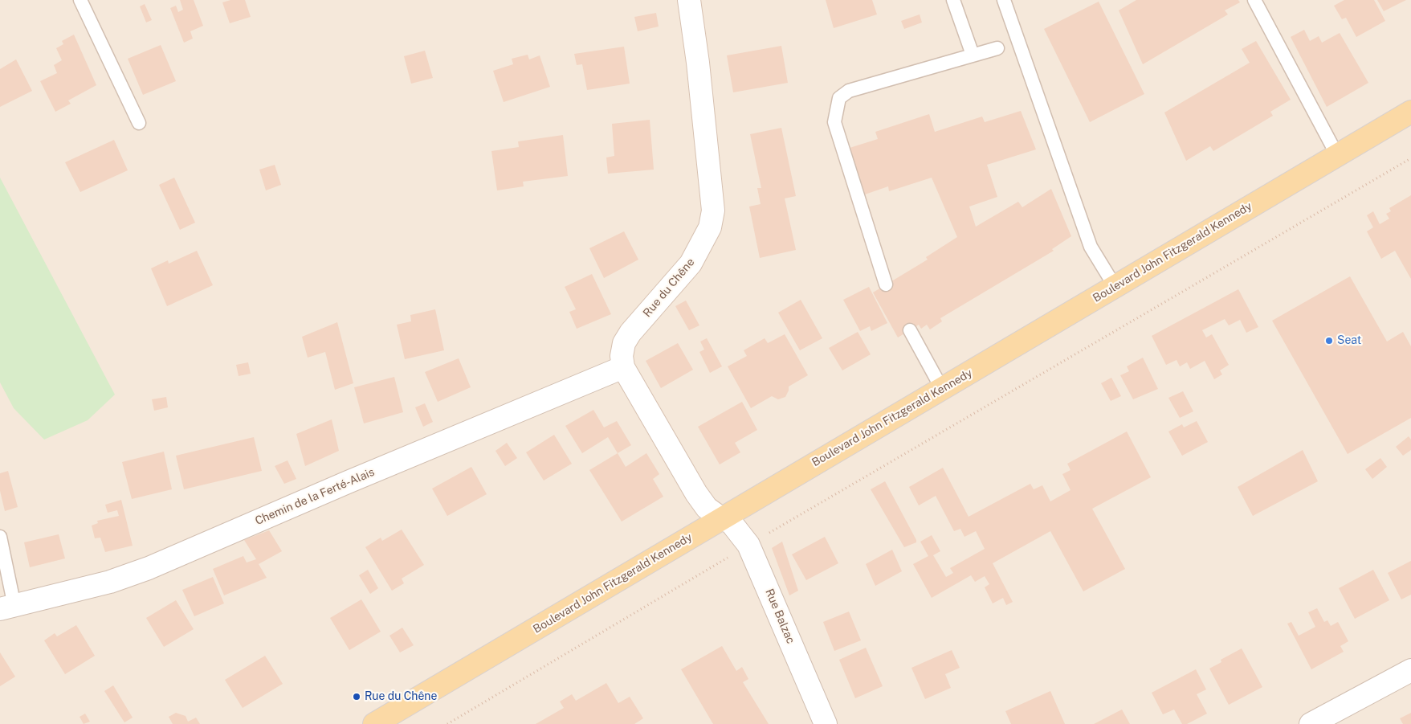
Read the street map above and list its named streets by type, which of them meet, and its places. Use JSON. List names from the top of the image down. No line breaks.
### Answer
{"streets":{"main road":["Boulevard John Fitzgerald Kennedy"],"street":["Rue du Chêne","Chemin de la Ferté-Alais","Rue Balzac"]},"crossings":[["Boulevard John Fitzgerald Kennedy","Rue Balzac"],["Rue du Chêne","Chemin de la Ferté-Alais"]],"places":["Seat","Rue du Chêne"]}
